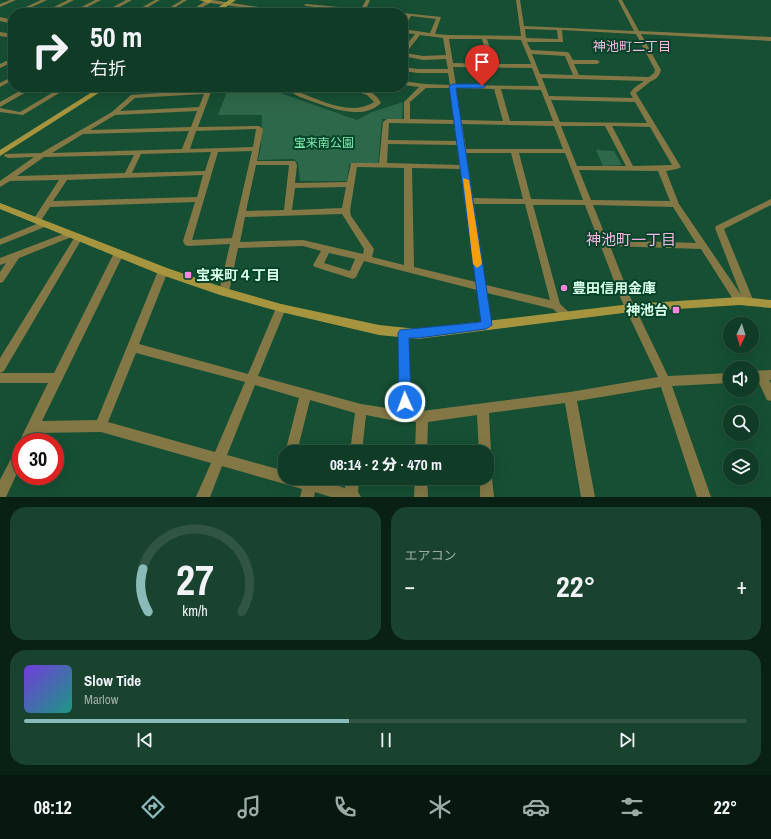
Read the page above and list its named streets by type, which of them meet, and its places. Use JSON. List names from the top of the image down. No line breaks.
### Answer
{"districts":["神池町二丁目","神池町一丁目"],"parks":["宝来南公園"],"places":{"transit":["宝来町４丁目","神池台"],"other":["豊田信用金庫"]},"north":"bottom","page":{"turn":["50 m","右折"],"limit":"30","trip":"08:14 · 2 分 · 470 m","tile":"エアコン","heat":["−","22°","+"],"song":["Slow Tide","Marlow"],"tabs":["08:12","22°"],"gauge":["27","km/h"]}}
